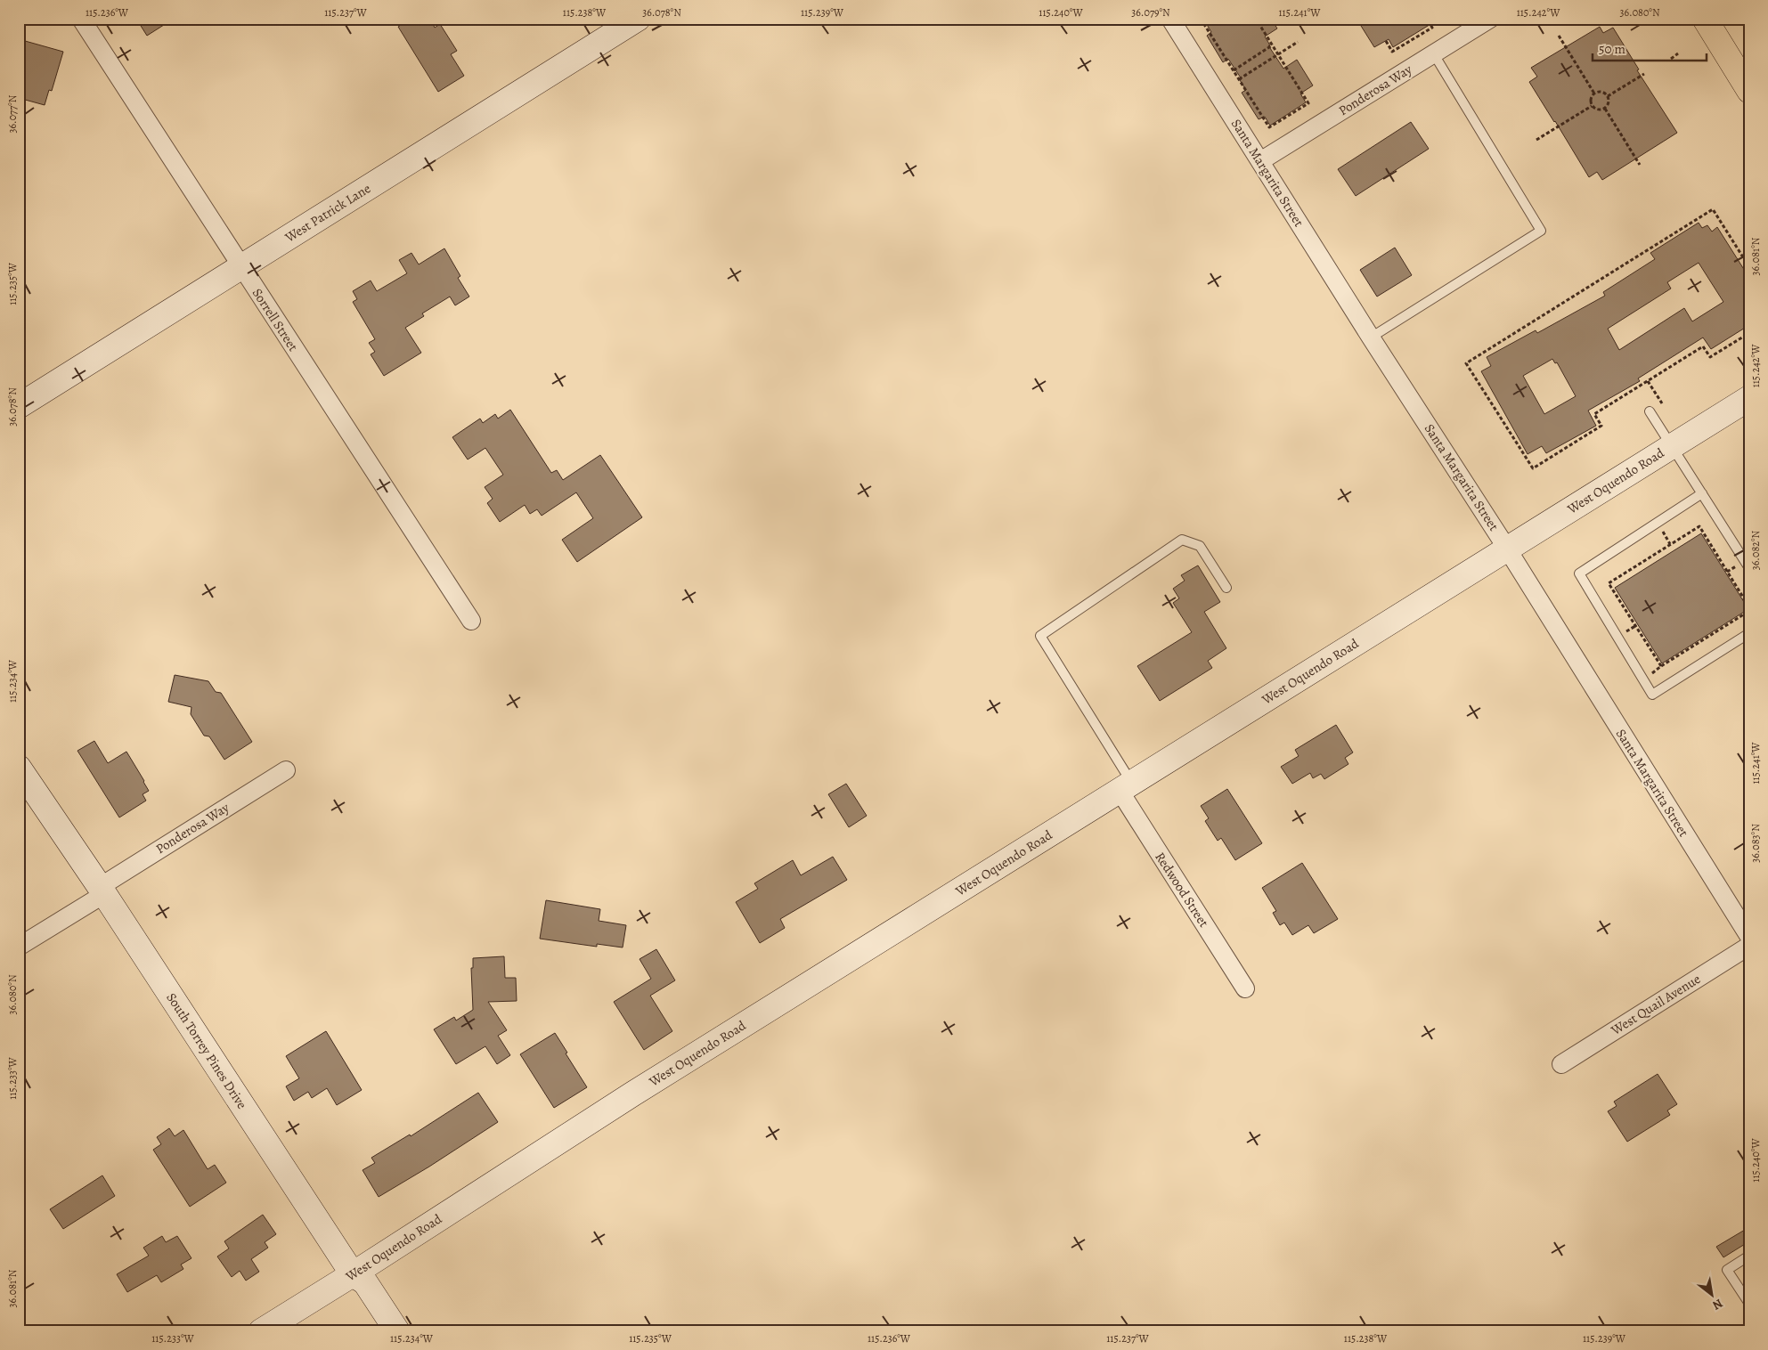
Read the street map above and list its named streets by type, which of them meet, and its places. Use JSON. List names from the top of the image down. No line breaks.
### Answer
{"streets":{"street":["Ponderosa Way","Santa Margarita Street","West Patrick Lane","Sorrell Street","West Oquendo Road","Redwood Street","West Quail Avenue","South Torrey Pines Drive"]},"crossings":[["Ponderosa Way","Santa Margarita Street"],["Ponderosa Way","South Torrey Pines Drive"],["Santa Margarita Street","West Oquendo Road"],["West Patrick Lane","Sorrell Street"],["West Oquendo Road","Redwood Street"],["West Oquendo Road","South Torrey Pines Drive"]],"scale_bar":"50 m","north":"bottom right","coordinates":["115.236°W","115.237°W","115.238°W","36.078°N","115.239°W","115.240°W","36.079°N","115.241°W","115.242°W","36.080°N","36.077°N","36.081°N","115.235°W","36.082°N","115.234°W","36.083°N","115.233°W"]}
